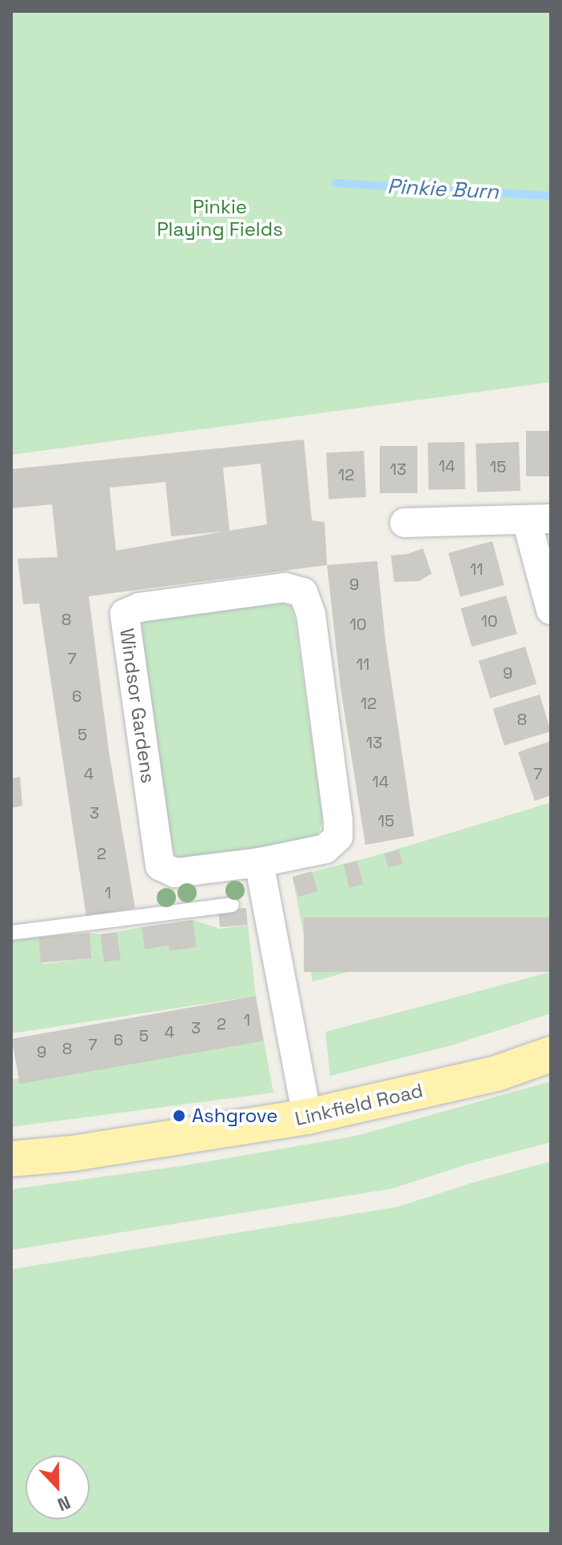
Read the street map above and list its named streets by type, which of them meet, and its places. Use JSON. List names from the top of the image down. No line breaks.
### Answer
{"streets":{"main road":["Linkfield Road"],"street":["Windsor Gardens"]},"water":["Pinkie Burn"],"parks":["Pinkie Playing Fields"],"places":["Ashgrove"],"house_numbers":["14","15","13","12","11","9","8","10","10","7","11","9","6","12","8","5","13","4","7","14","3","15","2","1","1","2","3","4","5","6","7","8","9"],"north":"bottom"}
